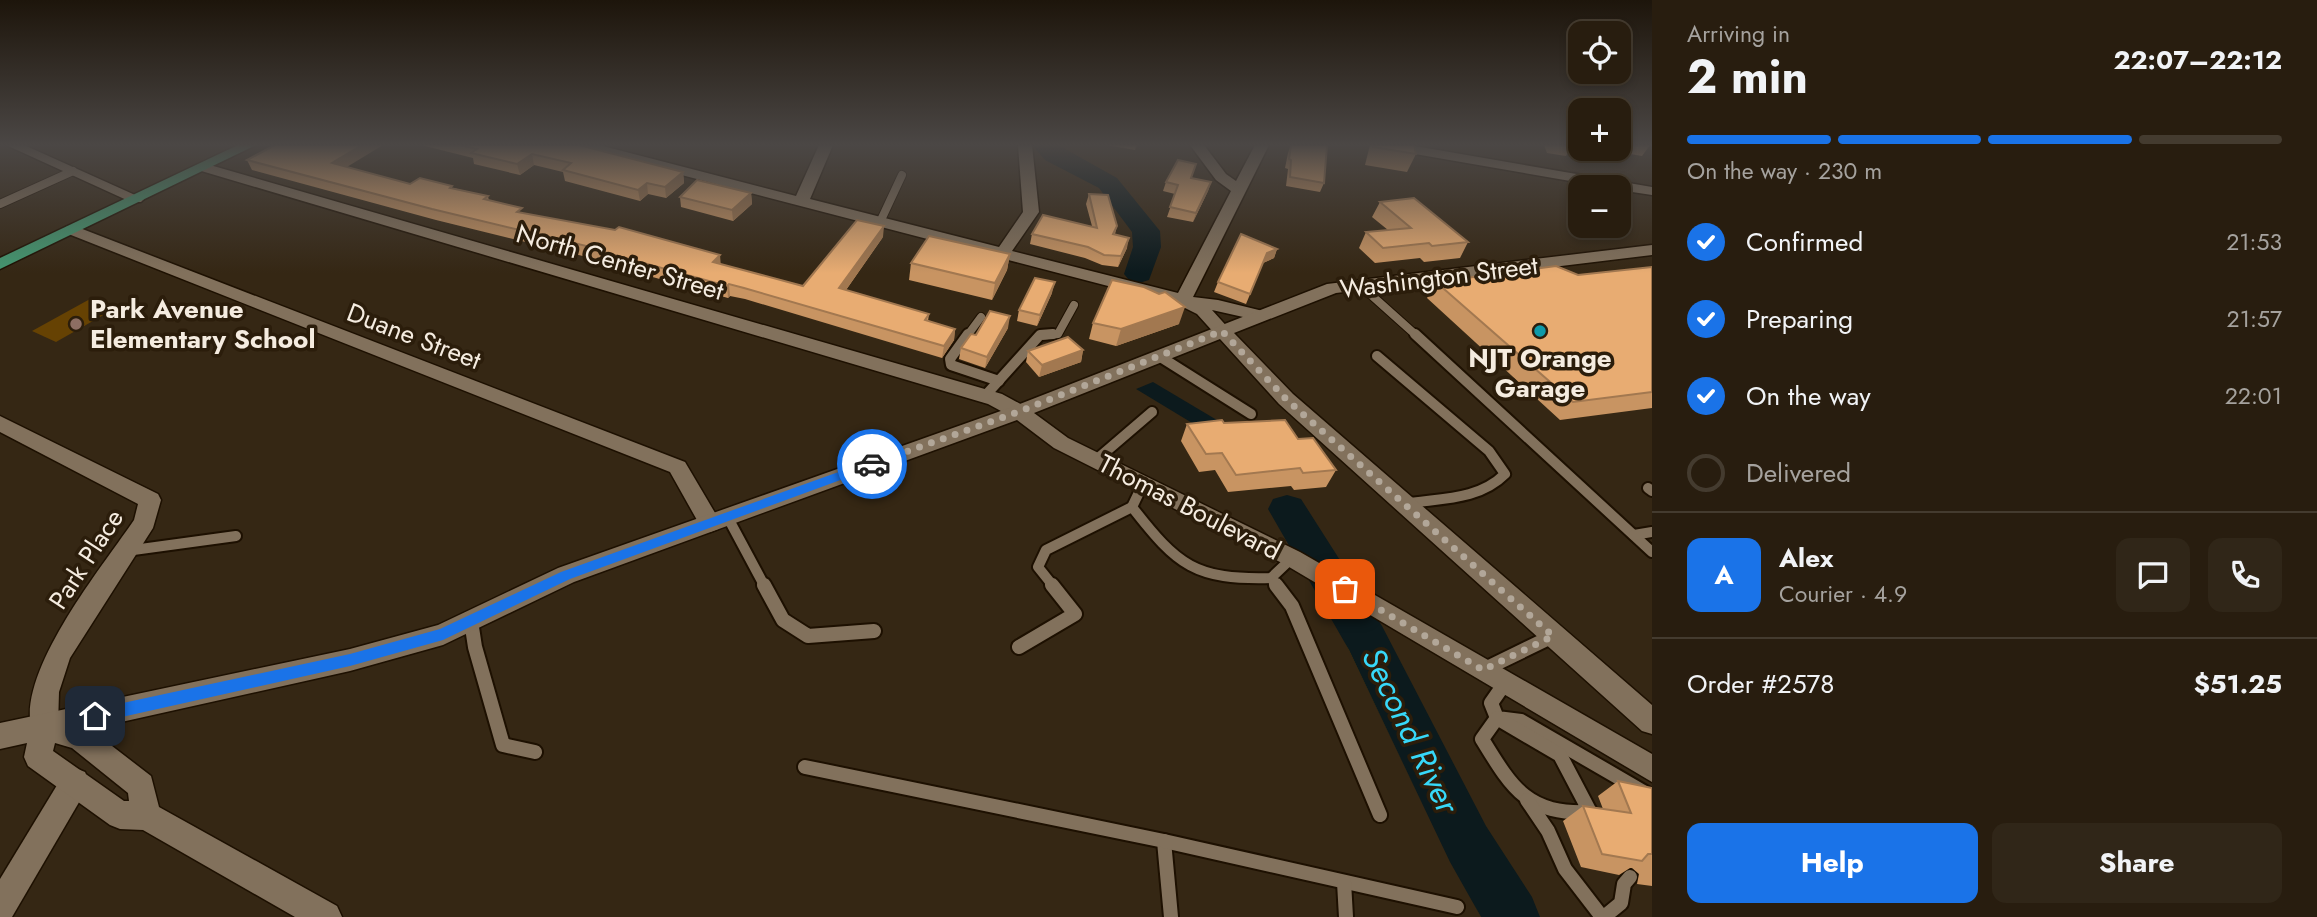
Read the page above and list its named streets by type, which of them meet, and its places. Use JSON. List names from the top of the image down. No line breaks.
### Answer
{"streets":{"street":["North Center Street","Washington Street","Duane Street","Thomas Boulevard","Park Place"]},"crossings":[["North Center Street","Washington Street"],["North Center Street","Thomas Boulevard"],["Washington Street","Duane Street"],["Washington Street","Thomas Boulevard"],["Washington Street","Park Place"]],"water":["Second River"],"places":["Park Avenue Elementary School","NJT Orange Garage"],"page":{"heading":["2 min","Arriving in","22:07–22:12"],"panel":["Alex","Courier · 4.9","Order #2578","$51.25"],"map_buttons":["+","−"],"bar":"On the way · 230 m","list":[["Confirmed","21:53"],["Preparing","21:57"],["On the way","22:01"],"Delivered"],"round":"A","buttons":["Help","Share"]}}
